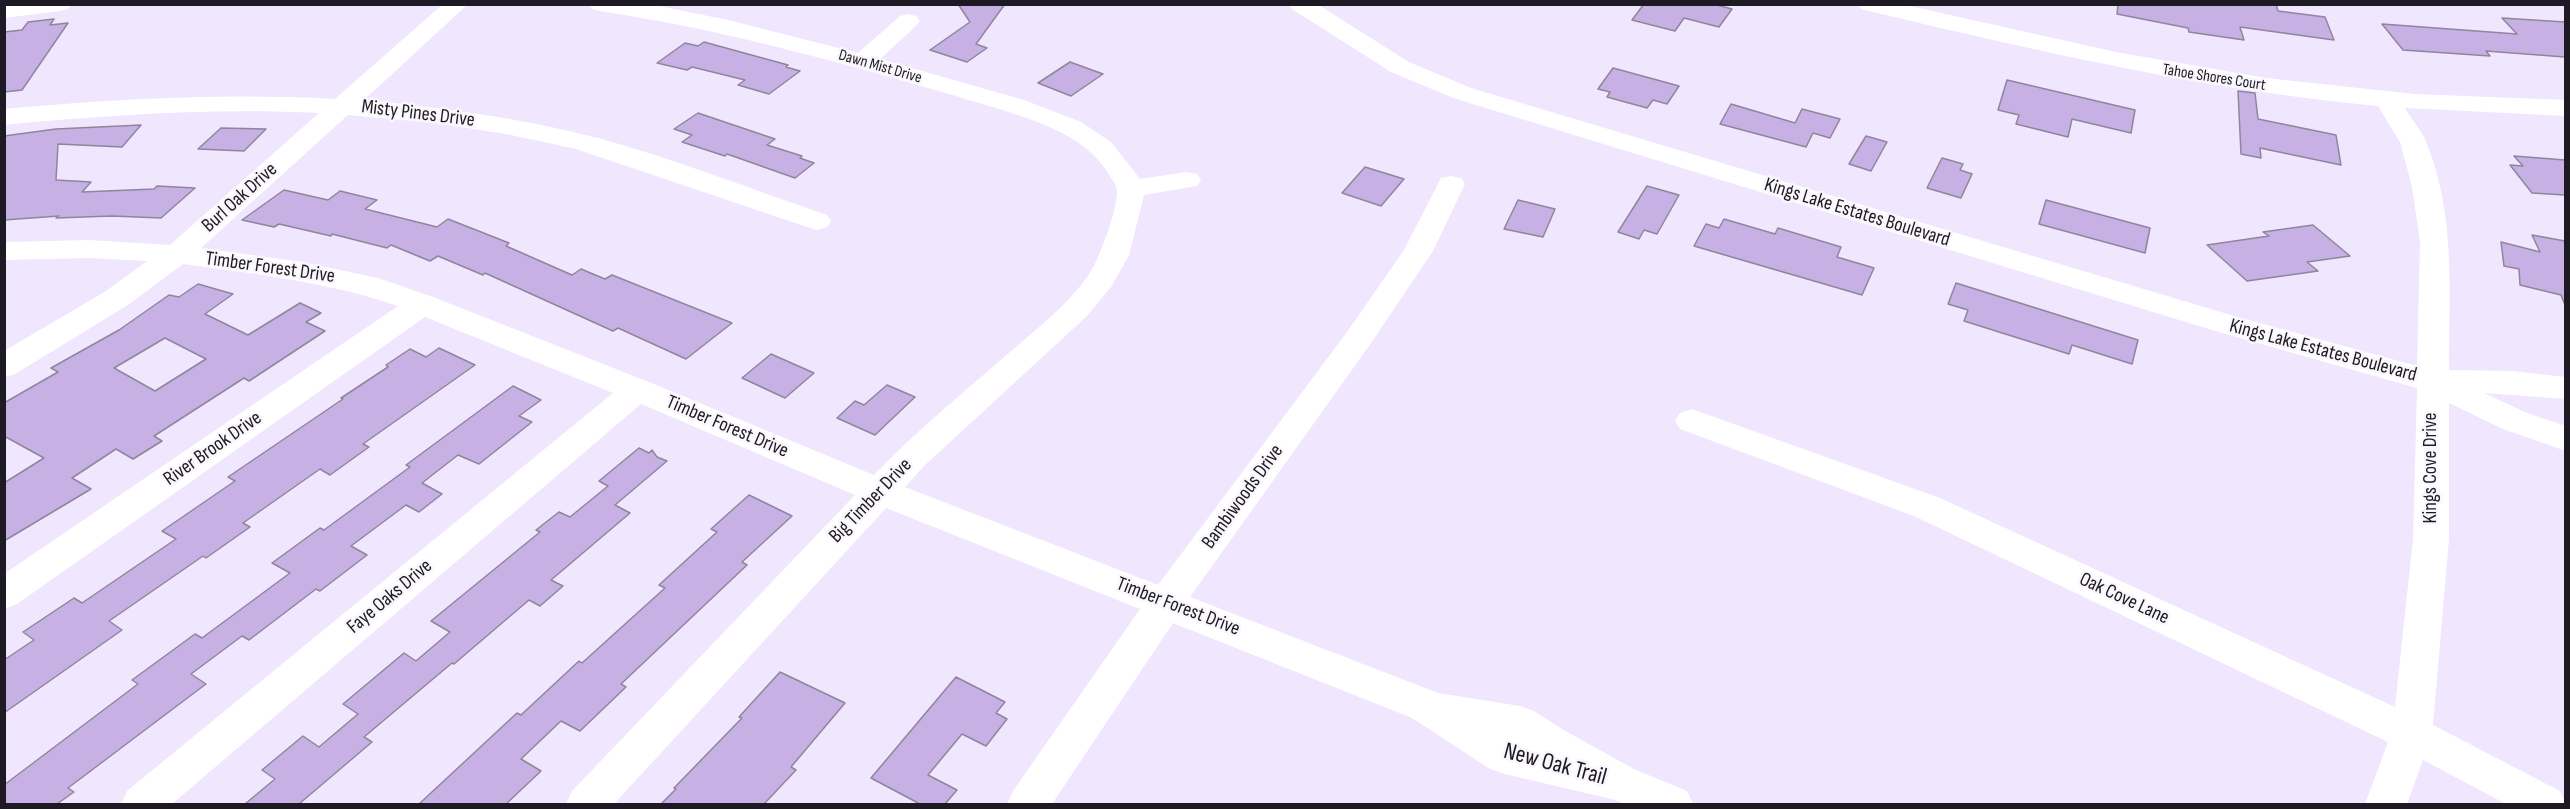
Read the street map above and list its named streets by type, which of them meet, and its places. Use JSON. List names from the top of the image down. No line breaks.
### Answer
{"streets":{"street":["Dawn Mist Drive","Tahoe Shores Court","Misty Pines Drive","Burl Oak Drive","Kings Lake Estates Boulevard","Timber Forest Drive","River Brook Drive","Kings Cove Drive","Bambiwoods Drive","Big Timber Drive","Faye Oaks Drive","Oak Cove Lane","New Oak Trail"]},"crossings":[["Dawn Mist Drive","Big Timber Drive"],["Tahoe Shores Court","Kings Cove Drive"],["Misty Pines Drive","Burl Oak Drive"],["Burl Oak Drive","Timber Forest Drive"],["Kings Lake Estates Boulevard","Kings Cove Drive"],["Timber Forest Drive","River Brook Drive"],["Timber Forest Drive","Bambiwoods Drive"],["Timber Forest Drive","Big Timber Drive"],["Timber Forest Drive","Faye Oaks Drive"],["Timber Forest Drive","New Oak Trail"],["Kings Cove Drive","Oak Cove Lane"]]}
